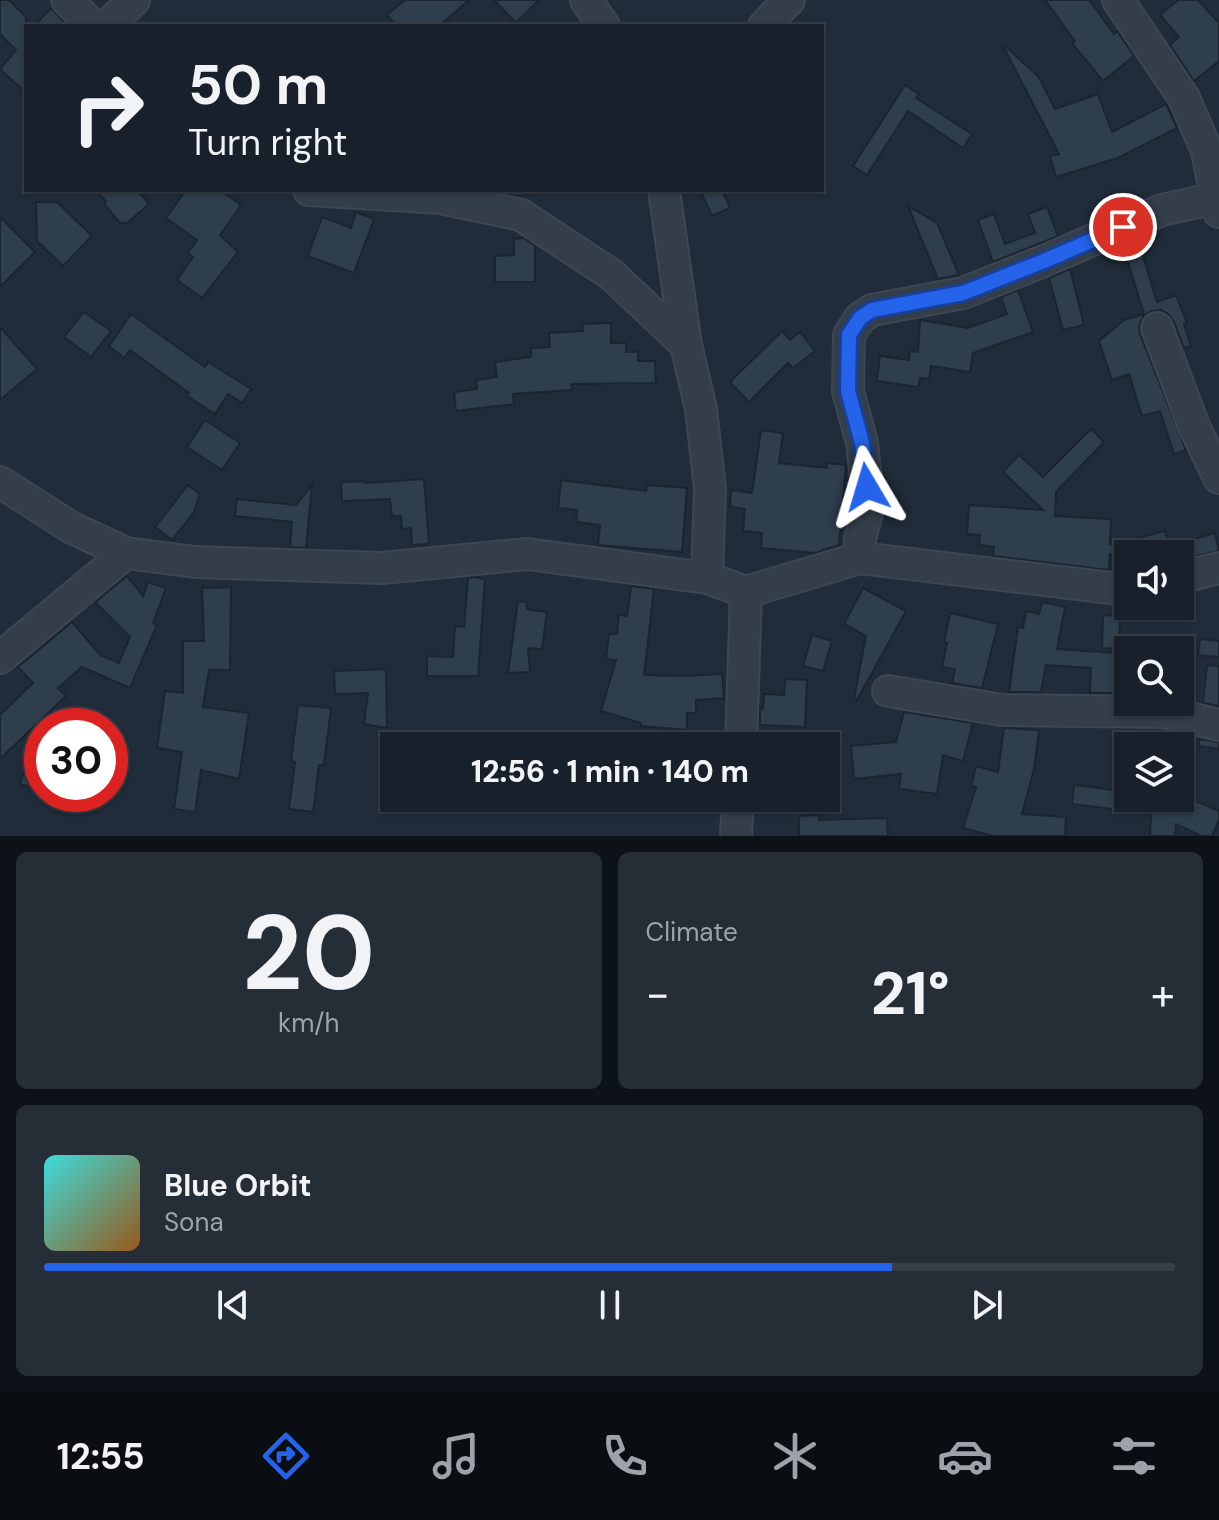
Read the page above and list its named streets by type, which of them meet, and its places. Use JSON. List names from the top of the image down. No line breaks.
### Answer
{"page":{"turn":["50 m","Turn right"],"limit":"30","trip":"12:56 · 1 min · 140 m","tile":[["20","km/h"],"Climate"],"heat":["−","21°","+"],"song":["Blue Orbit","Sona"],"tabs":"12:55"}}
